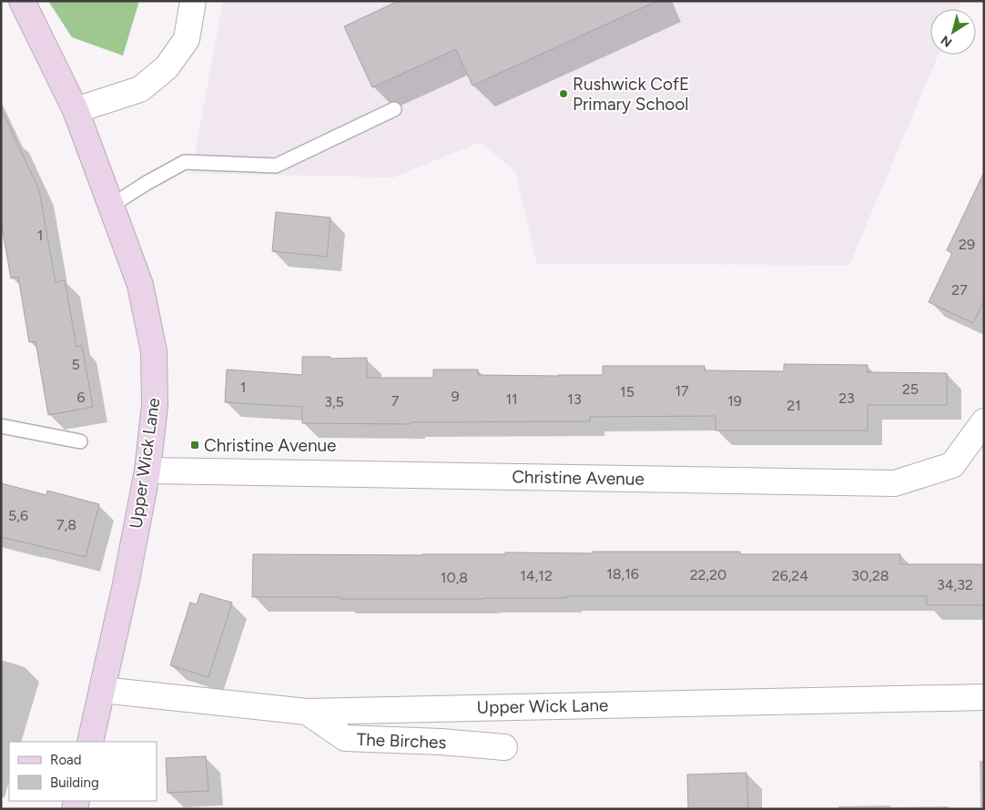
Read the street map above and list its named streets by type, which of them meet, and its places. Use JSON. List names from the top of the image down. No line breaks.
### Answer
{"streets":{"street":["Upper Wick Lane","Christine Avenue","The Birches"]},"crossings":[["Upper Wick Lane","Christine Avenue"],["Upper Wick Lane","The Birches"]],"places":{"other":["Rushwick CofE Primary School"],"transit":["Christine Avenue"]},"house_numbers":["1","29","27","5","1","25","17","15","9","6","23","11","13","7","19","3,5","21","5,6","7,8","18,16","22,20","14,12","26,24","30,28","10,8","34,32"],"legend":["Road","Building"],"north":"bottom left"}
